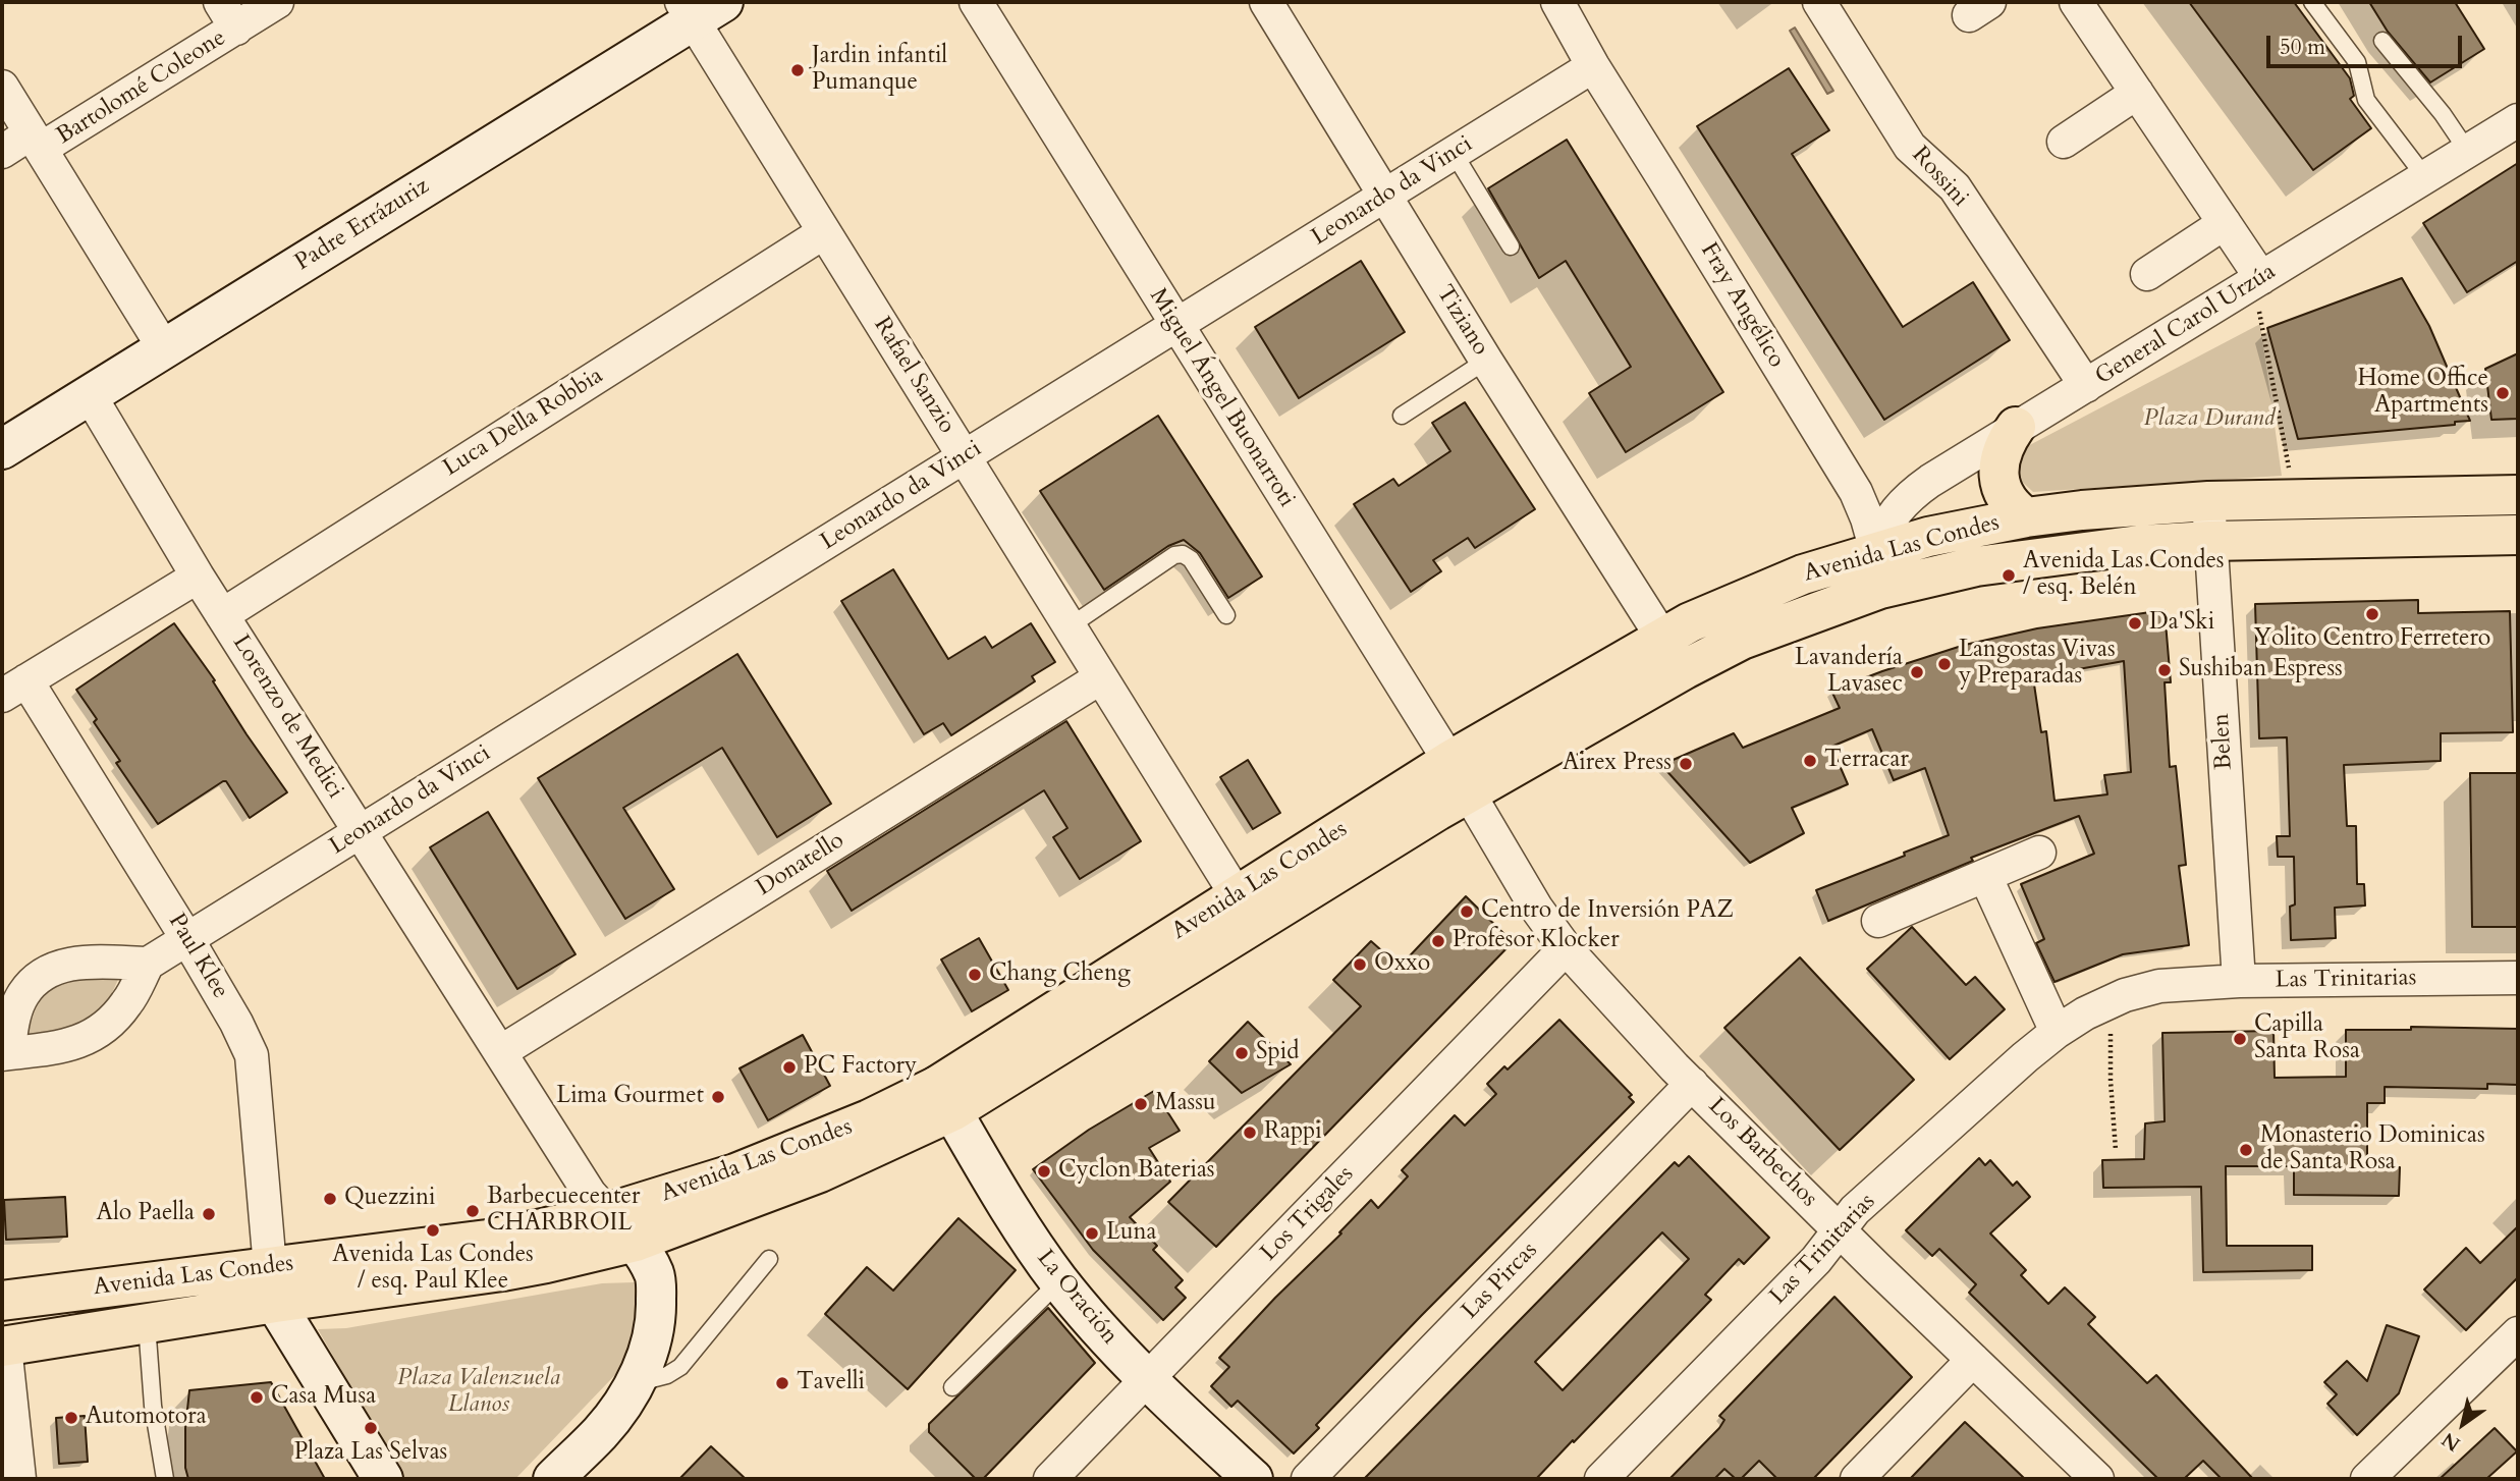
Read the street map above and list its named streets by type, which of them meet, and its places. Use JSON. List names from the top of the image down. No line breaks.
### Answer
{"streets":{"main road":["Padre Errázuriz","Avenida Las Condes","La Oración"],"street":["Bartolomé Coleone","Rossini","Leonardo da Vinci","Fray Angélico","Tiziano","General Carol Urzúa","Rafael Sanzio","Miguel Ángel Buonarroti","Luca Della Robbia","Lorenzo de Medici","Belen","Donatello","Paul Klee","Las Trinitarias","Los Barbechos","Los Trigales","Las Pircas"]},"crossings":[["Rossini","General Carol Urzúa"],["Leonardo da Vinci","Fray Angélico"],["Leonardo da Vinci","Tiziano"],["Leonardo da Vinci","Rafael Sanzio"],["Leonardo da Vinci","Miguel Ángel Buonarroti"],["Leonardo da Vinci","Lorenzo de Medici"],["Leonardo da Vinci","Paul Klee"],["Padre Errázuriz","Rafael Sanzio"],["Padre Errázuriz","Lorenzo de Medici"],["Fray Angélico","General Carol Urzúa"],["Fray Angélico","Avenida Las Condes"],["Tiziano","Avenida Las Condes"],["General Carol Urzúa","Avenida Las Condes"],["Rafael Sanzio","Luca Della Robbia"],["Rafael Sanzio","Avenida Las Condes"],["Rafael Sanzio","Donatello"],["Miguel Ángel Buonarroti","Avenida Las Condes"],["Miguel Ángel Buonarroti","Los Barbechos"],["Luca Della Robbia","Lorenzo de Medici"],["Avenida Las Condes","Lorenzo de Medici"],["Avenida Las Condes","Belen"],["Avenida Las Condes","Paul Klee"],["Avenida Las Condes","Los Barbechos"],["Avenida Las Condes","La Oración"],["Lorenzo de Medici","Donatello"],["Belen","Las Trinitarias"],["Las Trinitarias","Los Barbechos"],["Los Barbechos","Los Trigales"],["Los Barbechos","Las Pircas"],["Los Trigales","La Oración"]],"parks":["Plaza Durand","Plaza Valenzuela Llanos"],"places":["Jardin infantil Pumanque","Home Office Apartments","Avenida Las Condes / esq. Belén","Yolito Centro Ferretero","Da'Ski","Langostas Vivas y Preparadas","Sushiban Espress","Lavandería Lavasec","Terracar","Airex Press","Centro de Inversión PAZ","Profesor Klocker","Oxxo","Chang Cheng","Capilla Santa Rosa","Spid","PC Factory","Lima Gourmet","Massu","Rappi","Monasterio Dominicas de Santa Rosa","Cyclon Baterias","Quezzini","Barbecuecenter CHARBROIL","Alo Paella","Avenida Las Condes / esq. Paul Klee","Luna","Tavelli","Casa Musa","Automotora","Plaza Las Selvas"],"scale_bar":"50 m","north":"bottom left"}
